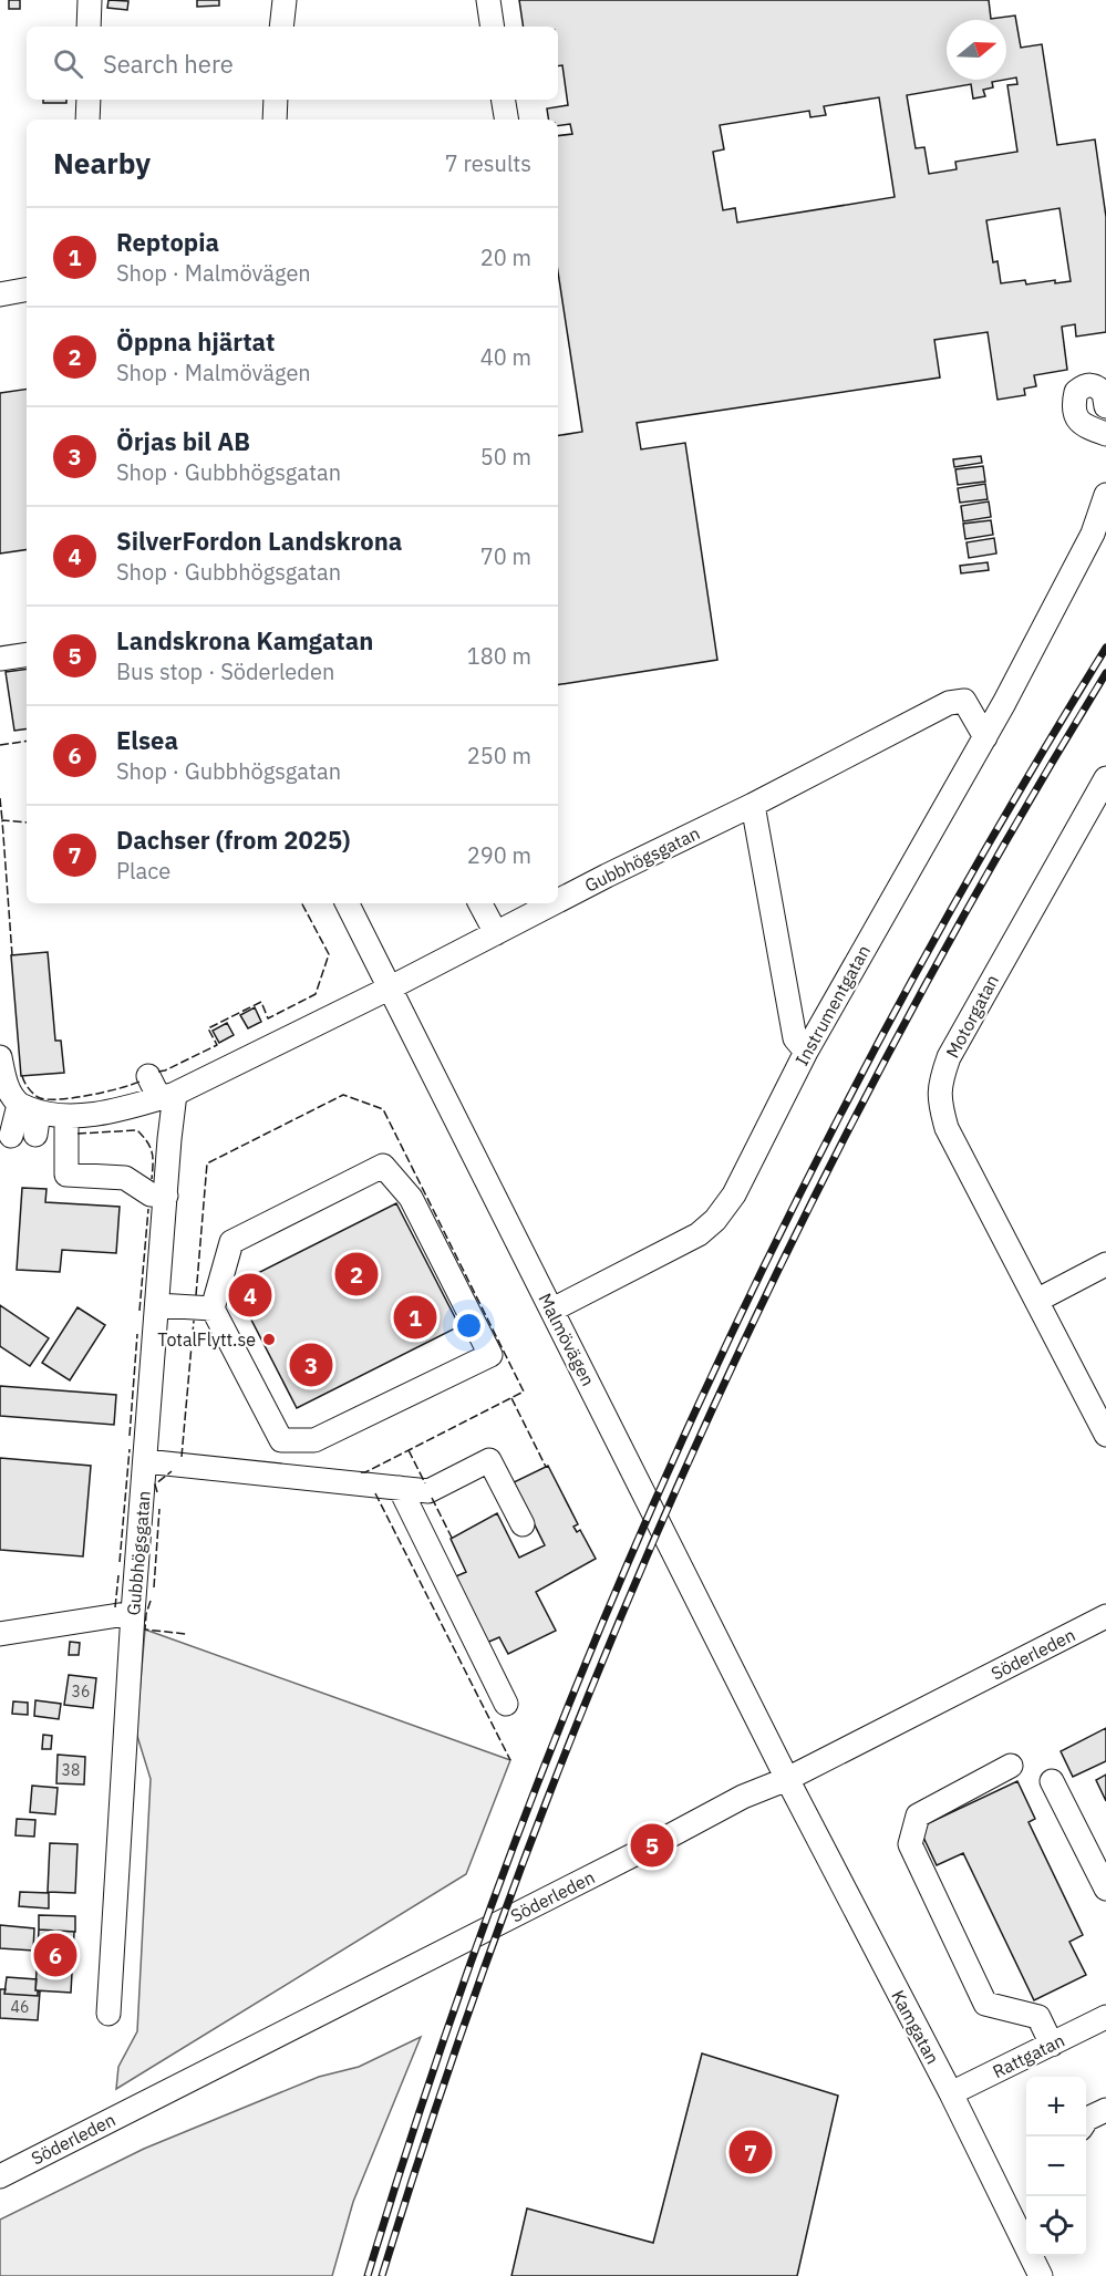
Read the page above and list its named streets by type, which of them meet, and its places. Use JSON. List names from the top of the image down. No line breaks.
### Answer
{"streets":{"street":["Gubbhögsgatan","Instrumentgatan","Motorgatan","Malmövägen","Söderleden","Kamgatan","Rattgatan"]},"crossings":[["Gubbhögsgatan","Instrumentgatan"],["Gubbhögsgatan","Malmövägen"],["Instrumentgatan","Malmövägen"],["Malmövägen","Söderleden"],["Malmövägen","Kamgatan"],["Söderleden","Kamgatan"],["Kamgatan","Rattgatan"]],"places":["TotalFlytt.se"],"house_numbers":["36","38","46"],"north":"right","page":{"search":"Search here","heading":["Nearby","7 results"],"list":[{"mark":"1","name":"Reptopia","note":"Shop · Malmövägen","value":"20 m"},{"mark":"2","name":"Öppna hjärtat","note":"Shop · Malmövägen","value":"40 m"},{"mark":"3","name":"Örjas bil AB","note":"Shop · Gubbhögsgatan","value":"50 m"},{"mark":"4","name":"SilverFordon Landskrona","note":"Shop · Gubbhögsgatan","value":"70 m"},{"mark":"5","name":"Landskrona Kamgatan","note":"Bus stop · Söderleden","value":"180 m"},{"mark":"6","name":"Elsea","note":"Shop · Gubbhögsgatan","value":"250 m"},{"mark":"7","name":"Dachser (from 2025)","note":"Place","value":"290 m"}],"pins":["2","4","1","3","5","6","7"],"map_buttons":["+","−"]}}
